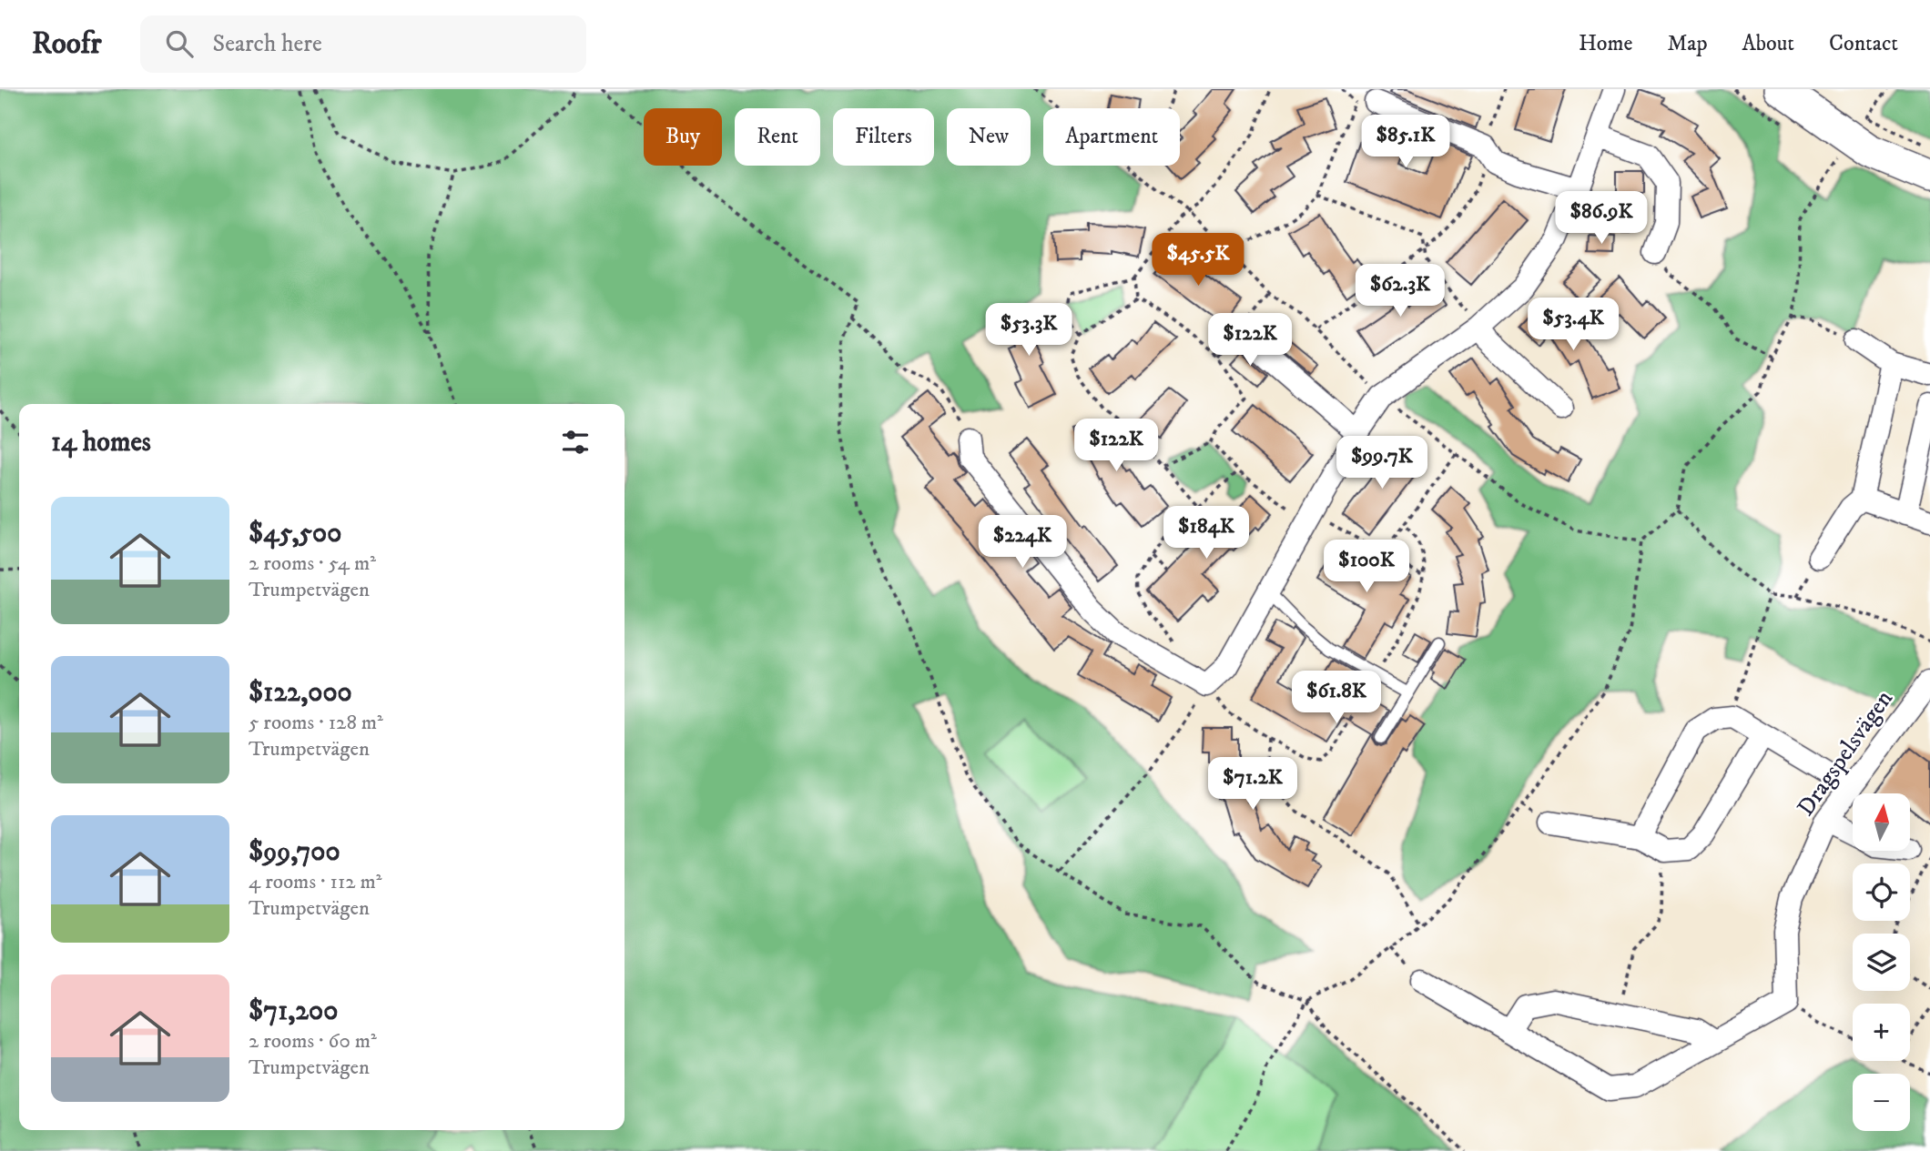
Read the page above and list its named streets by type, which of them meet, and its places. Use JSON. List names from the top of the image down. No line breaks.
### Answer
{"streets":{"street":["Dragspelsvägen"]},"north":"top","page":{"header":"Roofr","search":"Search here","nav":["Home","Map","About","Contact"],"chip":["Buy","Rent","Filters","New","Apartment"],"price":["$85.1K","$86.9K","$45.5K","$62.3K","$53.4K","$53.3K","$122K","$122K","$99.7K","$184K","$224K","$100K","$61.8K","$71.2K"],"heading":"14 homes","list":[{"name":"$45,500","note":"2 rooms · 54 m² · Trumpetvägen"},{"name":"$122,000","note":"5 rooms · 128 m² · Trumpetvägen"},{"name":"$99,700","note":"4 rooms · 112 m² · Trumpetvägen"},{"name":"$71,200","note":"2 rooms · 60 m² · Trumpetvägen"}],"map_buttons":["+","−"]}}
